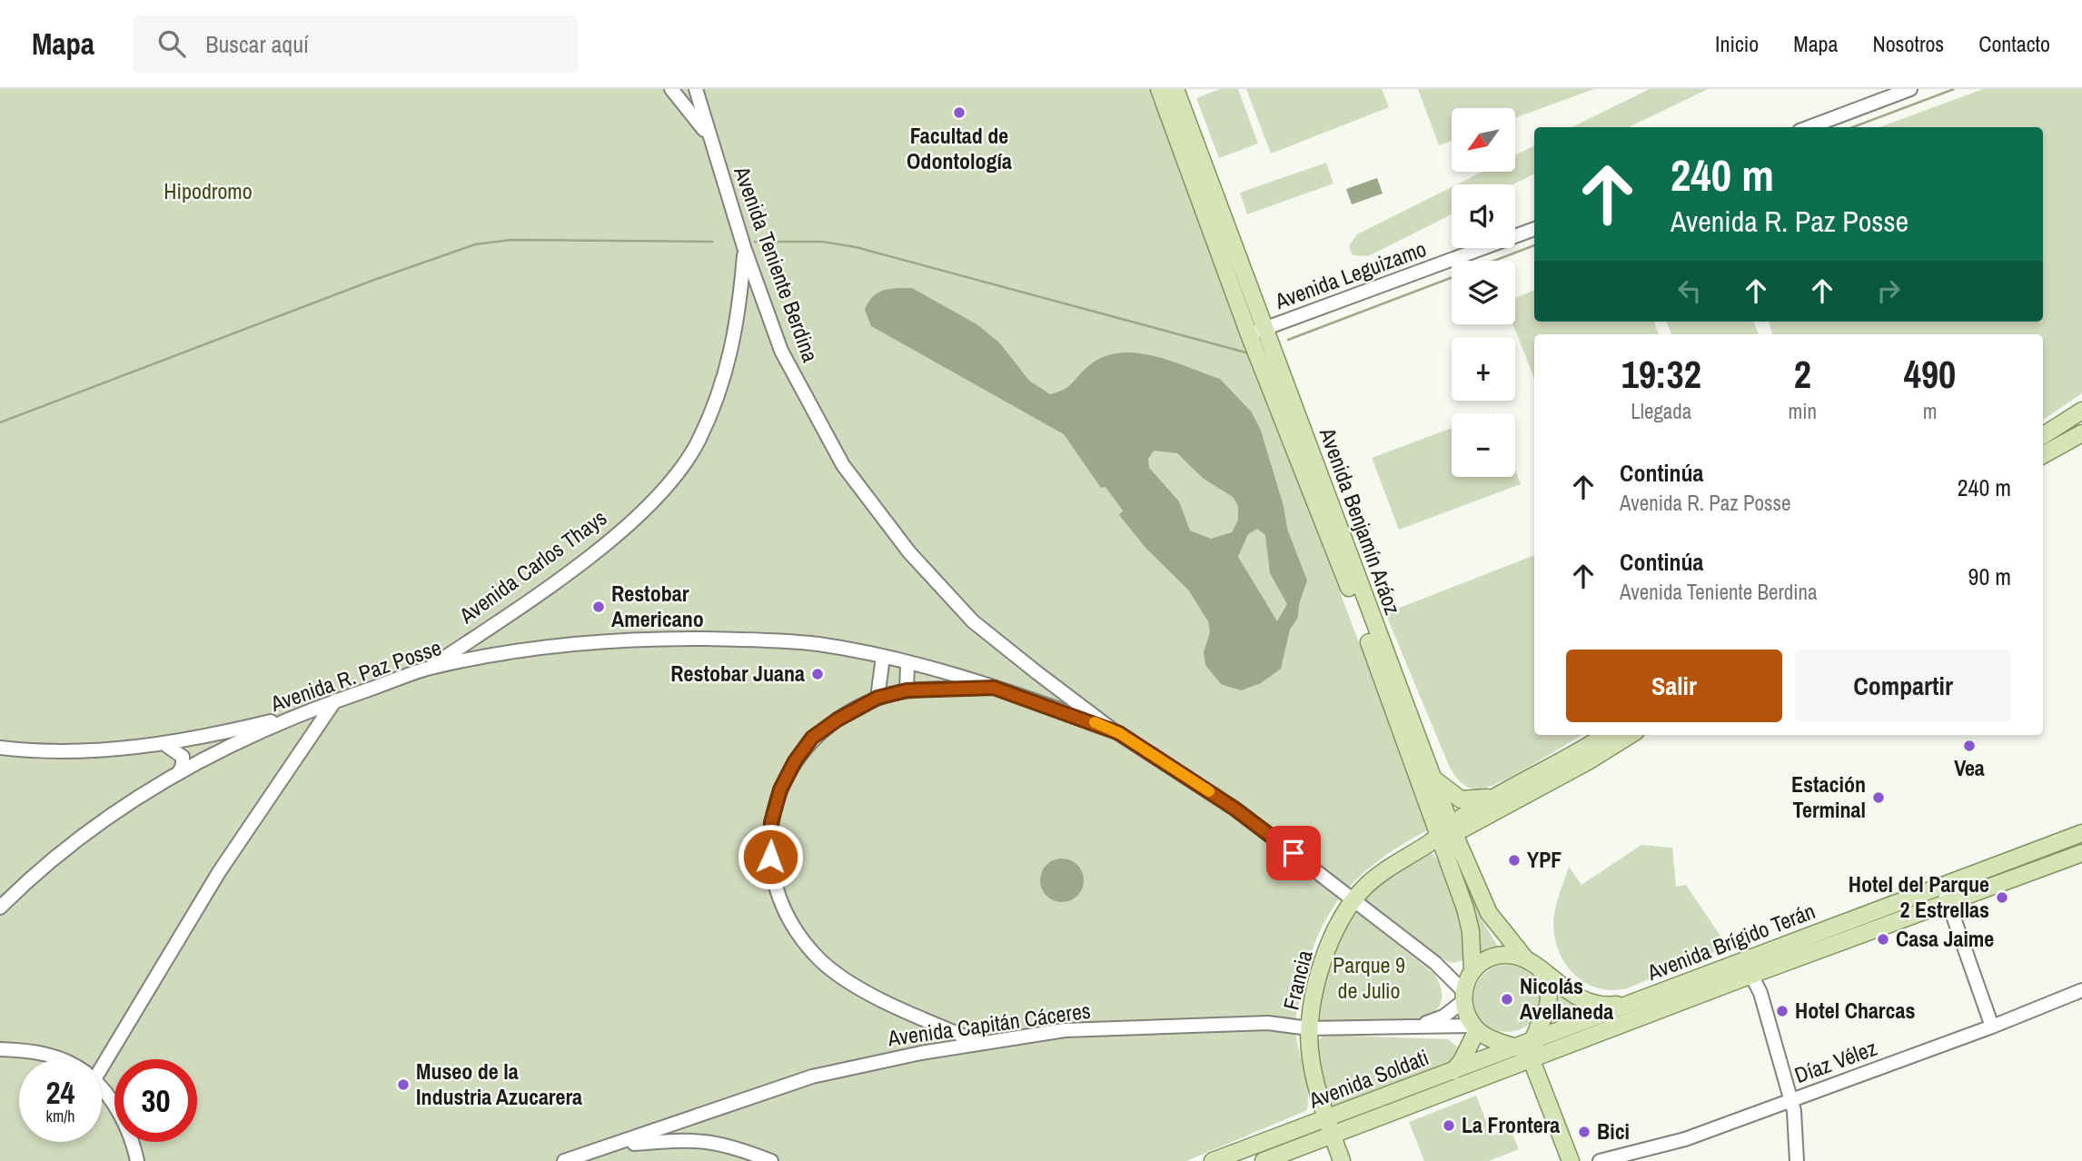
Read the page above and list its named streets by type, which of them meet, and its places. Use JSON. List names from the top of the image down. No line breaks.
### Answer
{"streets":{"main road":["Avenida Benjamín Aráoz","Avenida Brígido Terán","Francia","Avenida Soldati"],"street":["Avenida Teniente Berdina","Avenida Leguizamo","Avenida Carlos Thays","Avenida R. Paz Posse","Avenida Capitán Cáceres","Díaz Vélez"]},"crossings":[["Avenida Teniente Berdina","Avenida Benjamín Aráoz"],["Avenida Teniente Berdina","Avenida Carlos Thays"],["Avenida Teniente Berdina","Avenida R. Paz Posse"],["Avenida Teniente Berdina","Avenida Brígido Terán"],["Avenida Teniente Berdina","Francia"],["Avenida Teniente Berdina","Avenida Capitán Cáceres"],["Avenida Teniente Berdina","Avenida Soldati"],["Avenida Leguizamo","Avenida Benjamín Aráoz"],["Avenida Benjamín Aráoz","Avenida Brígido Terán"],["Avenida Benjamín Aráoz","Francia"],["Avenida Benjamín Aráoz","Avenida Capitán Cáceres"],["Avenida Benjamín Aráoz","Avenida Soldati"],["Avenida Carlos Thays","Avenida R. Paz Posse"],["Avenida Brígido Terán","Avenida Capitán Cáceres"],["Avenida Brígido Terán","Avenida Soldati"],["Francia","Avenida Capitán Cáceres"],["Francia","Avenida Soldati"],["Avenida Capitán Cáceres","Avenida Soldati"]],"parks":["Hipodromo","Parque 9 de Julio"],"places":["Facultad de Odontología","Restobar Americano","Restobar Juana","Vea","Estación Terminal","YPF","Hotel del Parque 2 Estrellas","Casa Jaime","Nicolás Avellaneda","Hotel Charcas","Museo de la Industria Azucarera","La Frontera","Bici"],"north":"bottom left","page":{"header":"Mapa","search":"Buscar aquí","nav":["Inicio","Mapa","Nosotros","Contacto"],"map_buttons":["+","−"],"turn":["240 m","Avenida R. Paz Posse"],"eta":["19:32","Llegada","2","min","490","m"],"list":[{"name":"Continúa","note":"Avenida R. Paz Posse","value":"240 m"},{"name":"Continúa","note":"Avenida Teniente Berdina","value":"90 m"}],"buttons":["Salir","Compartir"],"speed":"24 km/h","limit":"30"}}
